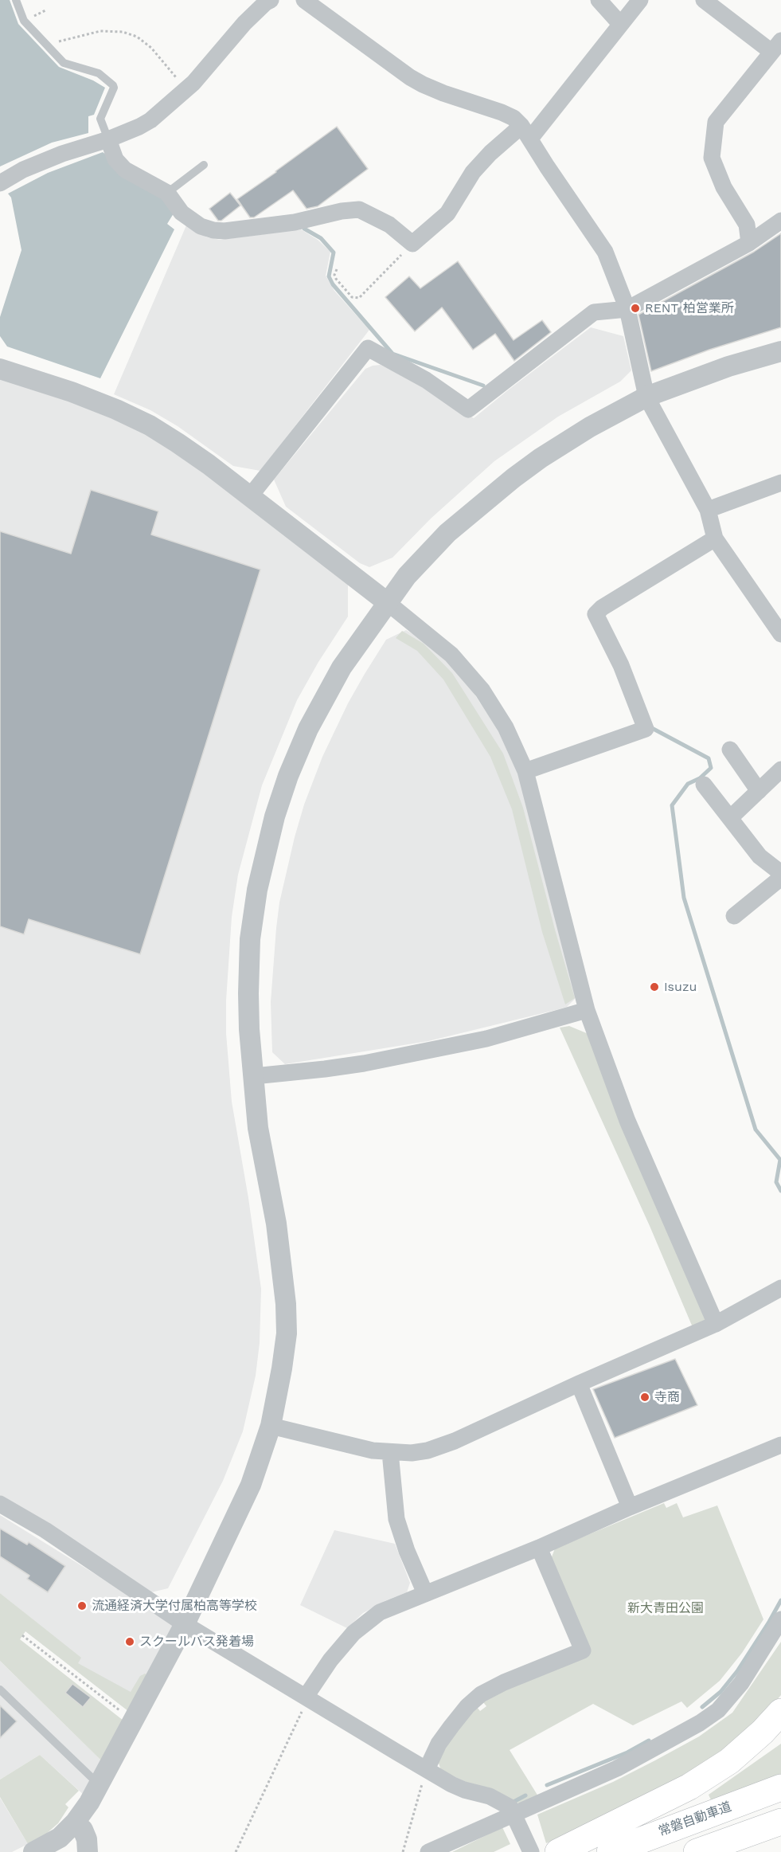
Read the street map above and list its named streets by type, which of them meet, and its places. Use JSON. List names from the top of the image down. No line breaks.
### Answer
{"streets":{"highway":["常磐自動車道"]},"parks":["新大青田公園"],"places":["RENT 柏営業所","Isuzu","寺商","流通経済大学付属柏高等学校","スクールバス発着場"]}
